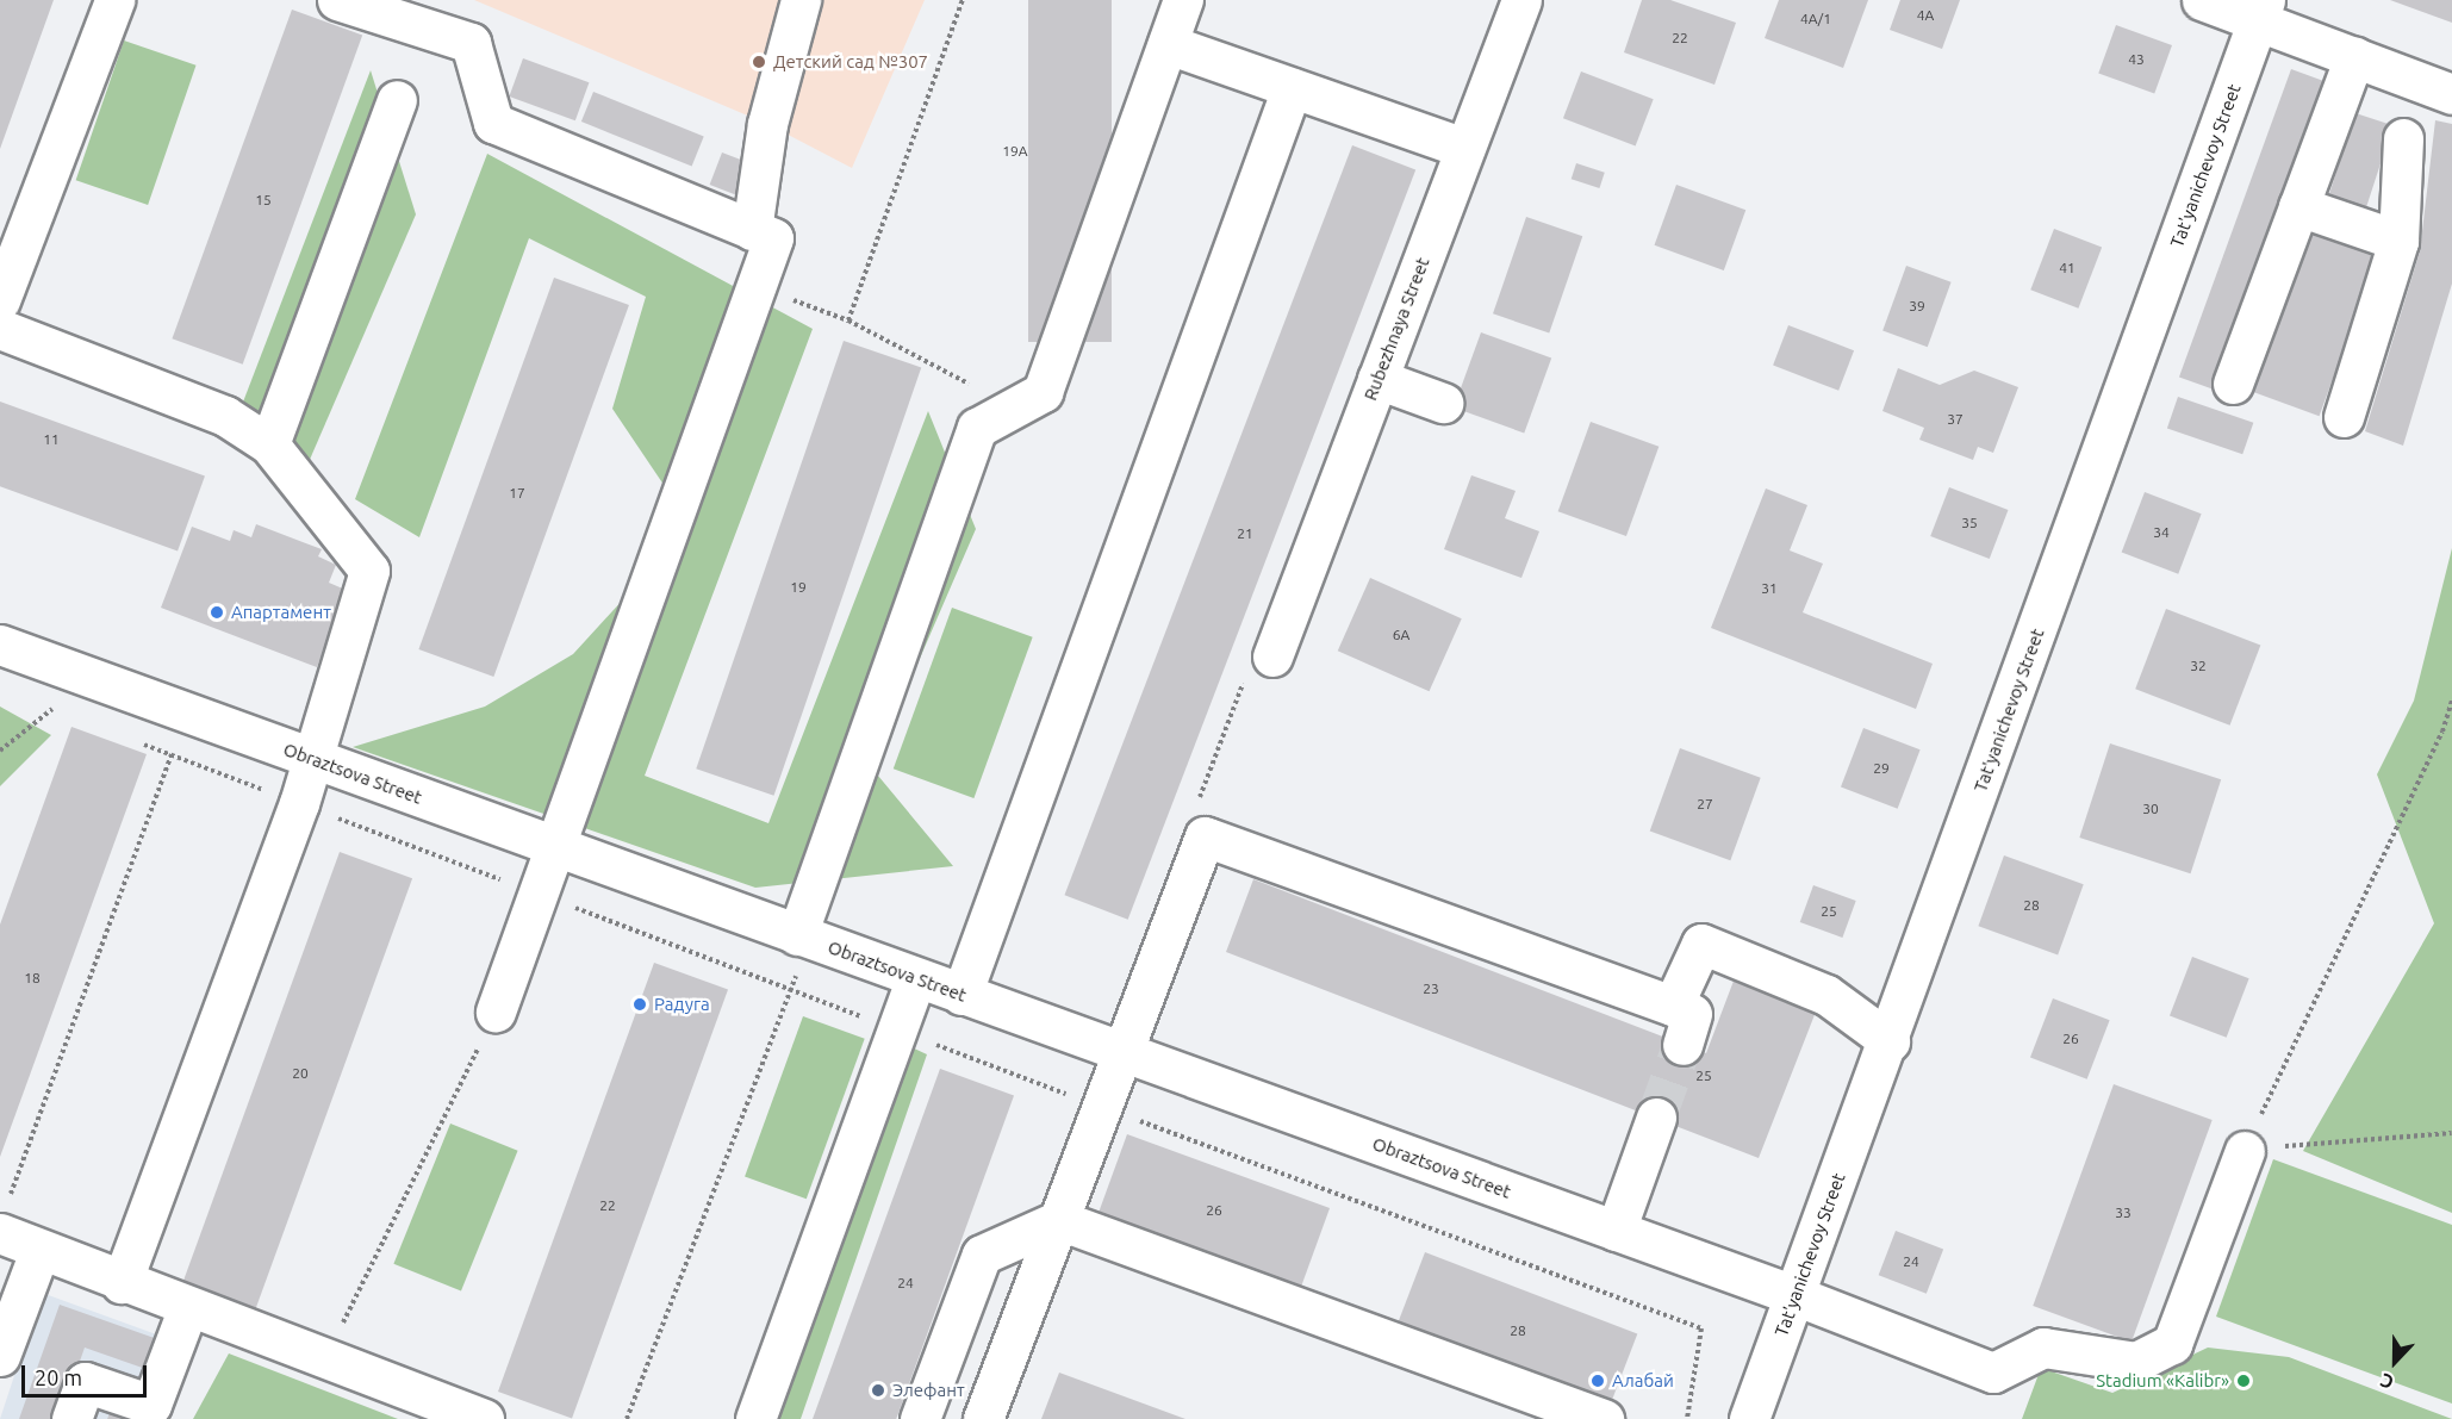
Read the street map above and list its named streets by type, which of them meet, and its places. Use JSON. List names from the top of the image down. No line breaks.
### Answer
{"streets":{"street":["Tat'yanichevoy Street","Rubezhnaya Street","Obraztsova Street"]},"crossings":[["Tat'yanichevoy Street","Obraztsova Street"]],"places":["Детский сад №307","Апартамент","Радуга","Алабай","Stadium «Kalibr»","Элефант"],"house_numbers":["4А","4А/1","22","43","19А","15","41","39","37","11","17","35","34","21","19","31","6А","32","29","27","30","28","25","18","23","26","20","25","22","26","33","24","24","28"],"scale_bar":"20 m","north":"bottom"}
